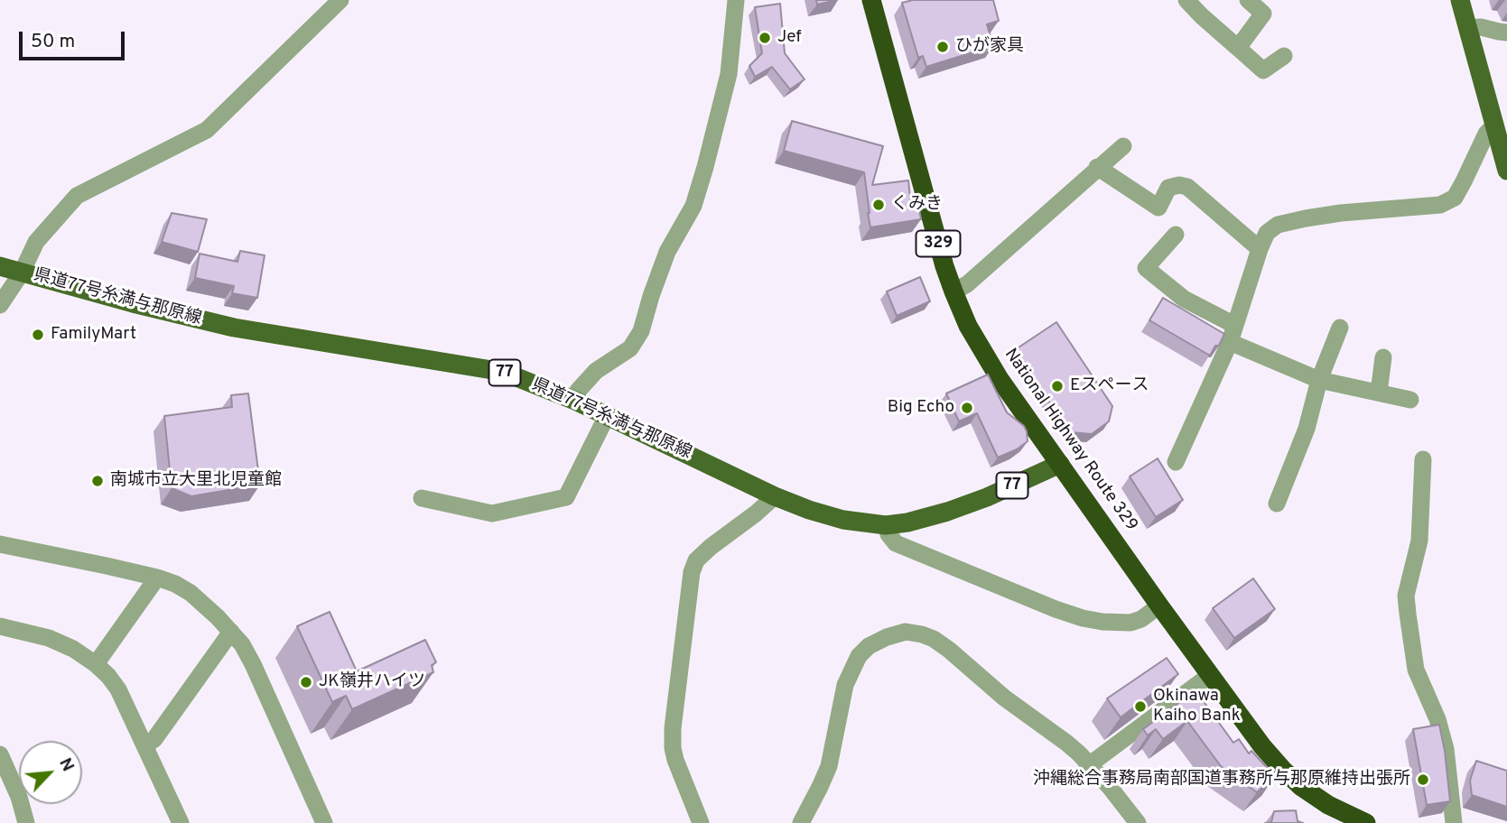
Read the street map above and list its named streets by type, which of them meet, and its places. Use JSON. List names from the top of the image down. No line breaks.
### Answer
{"streets":{"highway":["329","National Highway Route 329"],"main road":["県道77号糸満与那原線","77"]},"crossings":[["県道77号糸満与那原線","National Highway Route 329"]],"places":["Jef","ひが家具","くみき","FamilyMart","Eスペース","Big Echo","南城市立大里北児童館","JK嶺井ハイツ","Okinawa Kaiho Bank","沖縄総合事務局南部国道事務所与那原維持出張所"],"scale_bar":"50 m","north":"top right"}
